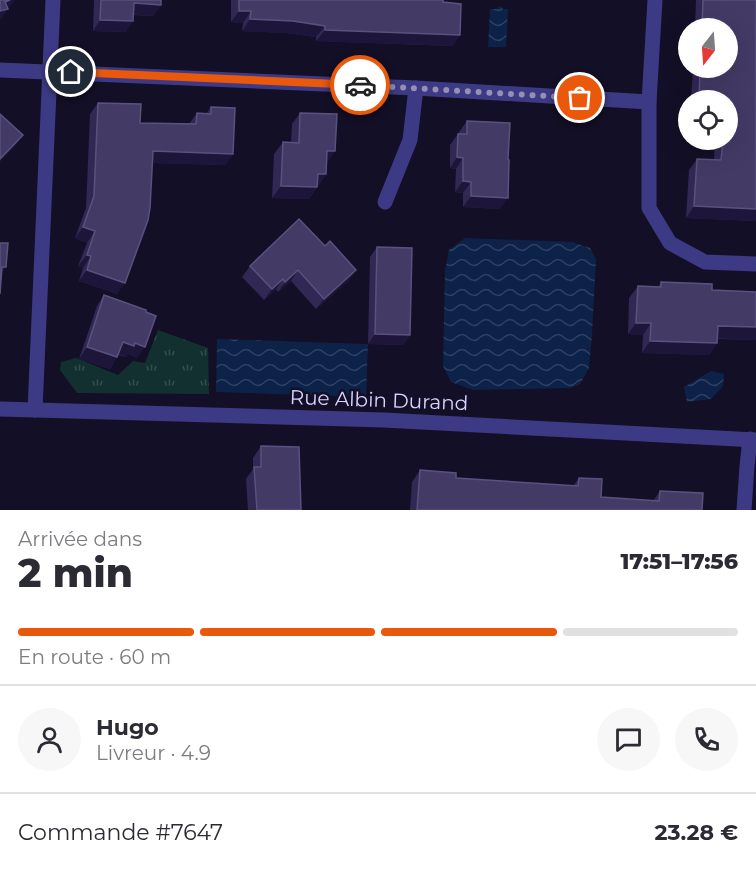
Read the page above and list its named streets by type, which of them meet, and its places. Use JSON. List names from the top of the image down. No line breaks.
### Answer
{"streets":{"street":["Rue Albin Durand"]},"north":"bottom","page":{"heading":["2 min","Arrivée dans","17:51–17:56"],"panel":["Hugo","Livreur · 4.9","Commande #7647","23.28 €"],"bar":"En route · 60 m"}}
